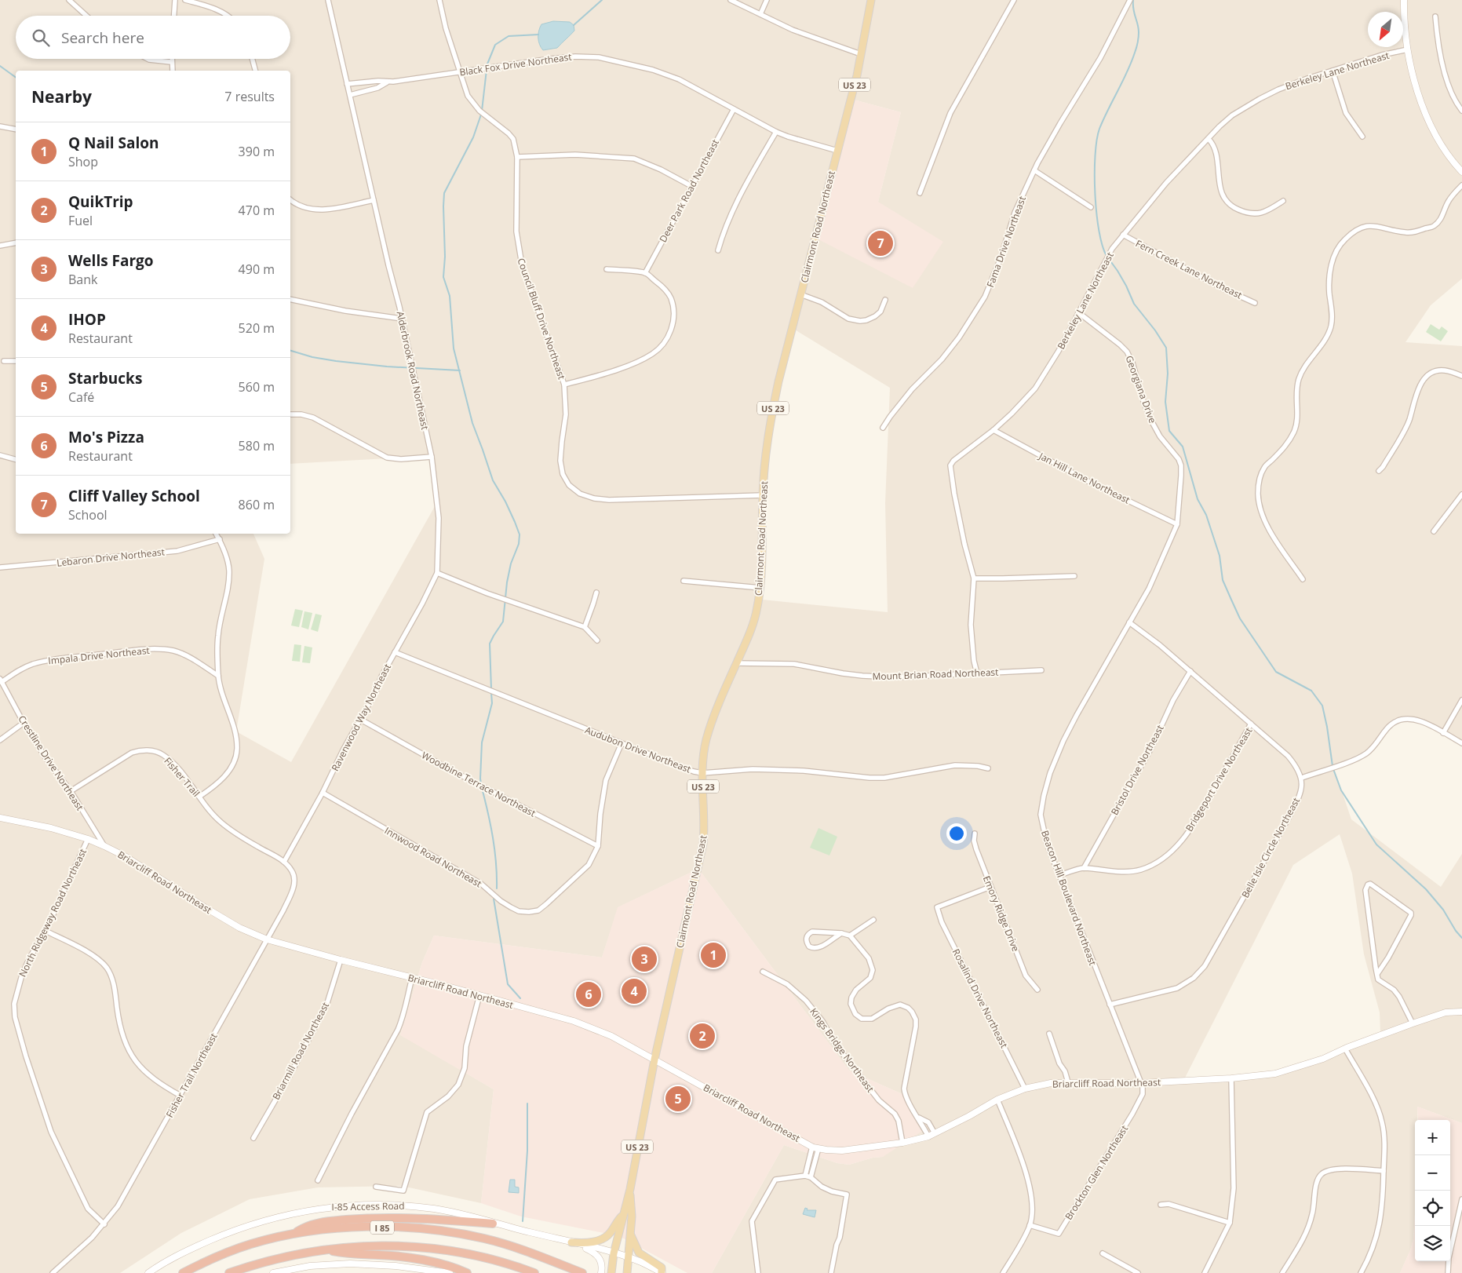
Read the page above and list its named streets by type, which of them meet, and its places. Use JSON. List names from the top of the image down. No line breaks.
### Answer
{"streets":{"highway":["I 85"],"main road":["US 23","Clairmont Road Northeast","Briarcliff Road Northeast","I-85 Access Road"],"street":["Black Fox Drive Northeast","Berkeley Lane Northeast","Deer Park Road Northeast","Fama Drive Northeast","Fern Creek Lane Northeast","Council Bluff Drive Northeast","Alderbrook Road Northeast","Georgiana Drive","Jan Hill Lane Northeast","Lebaron Drive Northeast","Impala Drive Northeast","Mount Brian Road Northeast","Ravenwood Way Northeast","Audubon Drive Northeast","Crestline Drive Northeast","Bristol Drive Northeast","Fisher Trail","Bridgeport Drive Northeast","Woodbine Terrace Northeast","Belle Isle Circle Northeast","Innwood Road Northeast","Beacon Hill Boulevard Northeast","North Ridgeway Road Northeast","Emory Ridge Drive","Rosalind Drive Northeast","Kings Bridge Northeast","Briarmill Road Northeast","Fisher Trail Northeast","Brockton Glen Northeast"]},"crossings":[["Black Fox Drive Northeast","Deer Park Road Northeast"],["Black Fox Drive Northeast","Clairmont Road Northeast"],["Black Fox Drive Northeast","Council Bluff Drive Northeast"],["Black Fox Drive Northeast","Alderbrook Road Northeast"],["Berkeley Lane Northeast","Fern Creek Lane Northeast"],["Berkeley Lane Northeast","Georgiana Drive"],["Berkeley Lane Northeast","Jan Hill Lane Northeast"],["Berkeley Lane Northeast","Mount Brian Road Northeast"],["Clairmont Road Northeast","Council Bluff Drive Northeast"],["Clairmont Road Northeast","Mount Brian Road Northeast"],["Clairmont Road Northeast","Audubon Drive Northeast"],["Clairmont Road Northeast","Briarcliff Road Northeast"],["Clairmont Road Northeast","I-85 Access Road"],["Alderbrook Road Northeast","Ravenwood Way Northeast"],["Georgiana Drive","Beacon Hill Boulevard Northeast"],["Jan Hill Lane Northeast","Beacon Hill Boulevard Northeast"],["Impala Drive Northeast","Crestline Drive Northeast"],["Ravenwood Way Northeast","Audubon Drive Northeast"],["Ravenwood Way Northeast","Fisher Trail"],["Ravenwood Way Northeast","Woodbine Terrace Northeast"],["Ravenwood Way Northeast","Innwood Road Northeast"],["Ravenwood Way Northeast","Fisher Trail Northeast"],["Audubon Drive Northeast","Innwood Road Northeast"],["Crestline Drive Northeast","Fisher Trail"],["Crestline Drive Northeast","Briarcliff Road Northeast"],["Bristol Drive Northeast","Bridgeport Drive Northeast"],["Fisher Trail","Fisher Trail Northeast"],["Bridgeport Drive Northeast","Beacon Hill Boulevard Northeast"],["Woodbine Terrace Northeast","Innwood Road Northeast"],["Belle Isle Circle Northeast","Beacon Hill Boulevard Northeast"],["Briarcliff Road Northeast","Beacon Hill Boulevard Northeast"],["Briarcliff Road Northeast","North Ridgeway Road Northeast"],["Briarcliff Road Northeast","Rosalind Drive Northeast"],["Briarcliff Road Northeast","Kings Bridge Northeast"],["Briarcliff Road Northeast","Briarmill Road Northeast"],["Briarcliff Road Northeast","Fisher Trail Northeast"],["Briarcliff Road Northeast","Brockton Glen Northeast"],["Beacon Hill Boulevard Northeast","Brockton Glen Northeast"],["North Ridgeway Road Northeast","Fisher Trail Northeast"],["Emory Ridge Drive","Rosalind Drive Northeast"]],"north":"bottom left","page":{"search":"Search here","heading":["Nearby","7 results"],"list":[{"mark":"1","name":"Q Nail Salon","note":"Shop","value":"390 m"},{"mark":"2","name":"QuikTrip","note":"Fuel","value":"470 m"},{"mark":"3","name":"Wells Fargo","note":"Bank","value":"490 m"},{"mark":"4","name":"IHOP","note":"Restaurant","value":"520 m"},{"mark":"5","name":"Starbucks","note":"Café","value":"560 m"},{"mark":"6","name":"Mo's Pizza","note":"Restaurant","value":"580 m"},{"mark":"7","name":"Cliff Valley School","note":"School","value":"860 m"}],"pins":["7","1","3","4","6","2","5"],"map_buttons":["+","−"]}}
